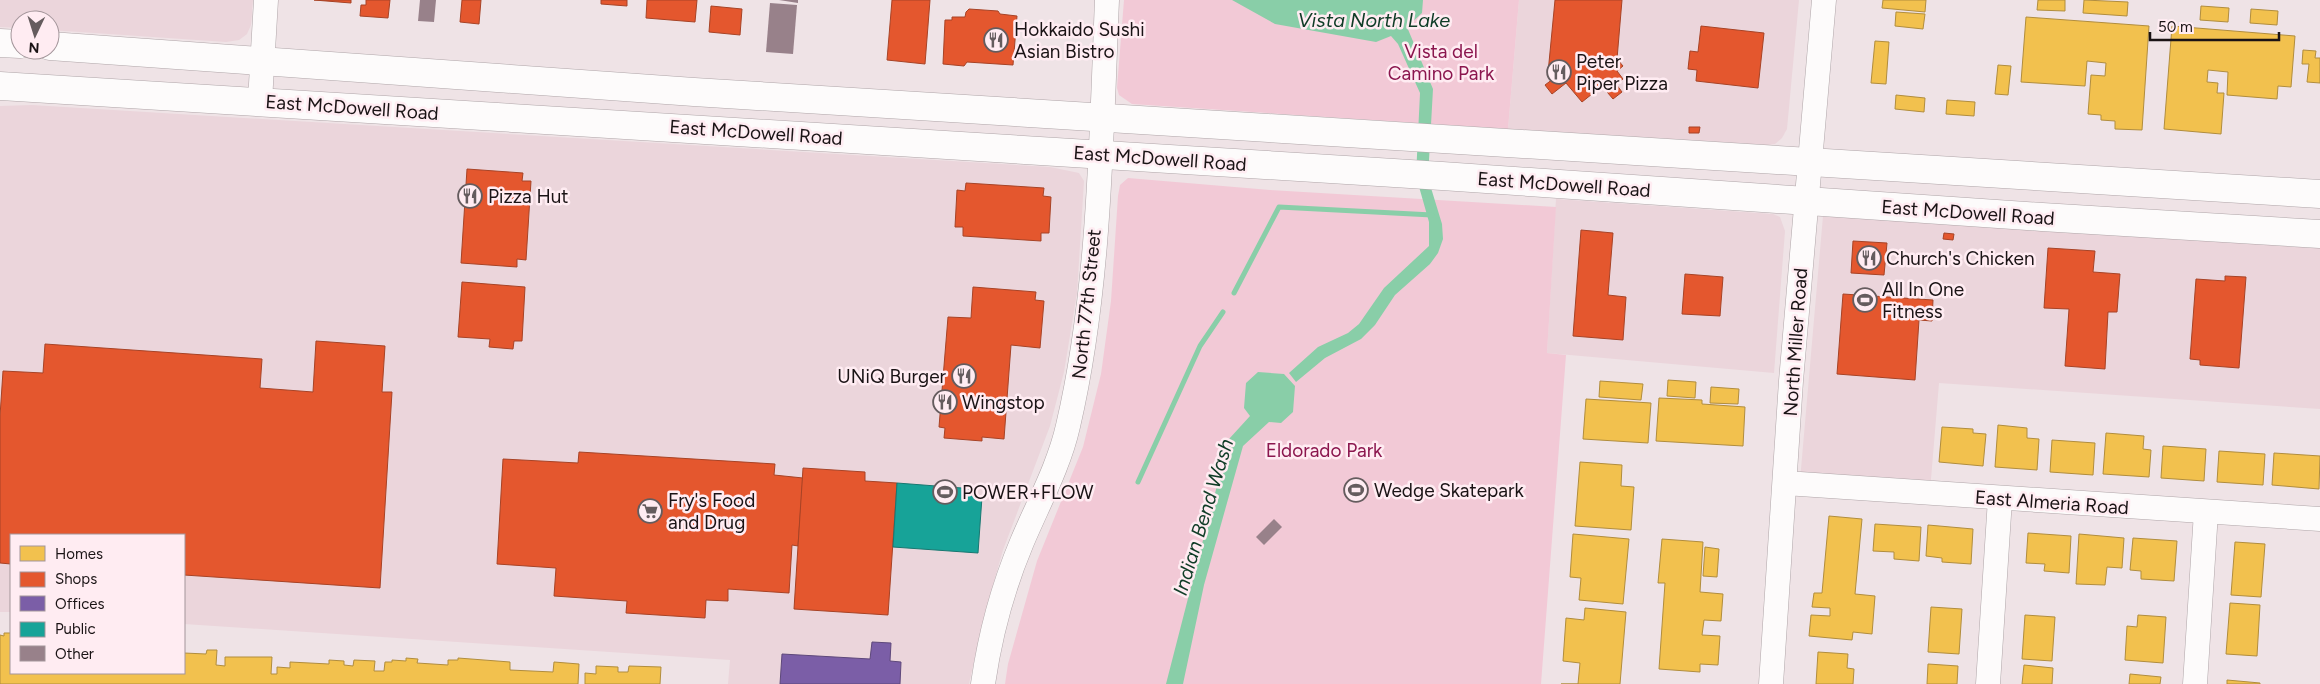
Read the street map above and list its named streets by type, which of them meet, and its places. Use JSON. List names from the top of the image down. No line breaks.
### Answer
{"streets":{"main road":["East McDowell Road"],"street":["North 77th Street","North Miller Road","East Almeria Road"]},"crossings":[["East McDowell Road","North 77th Street"],["East McDowell Road","North Miller Road"],["North Miller Road","East Almeria Road"]],"water":["Vista North Lake","Indian Bend Wash"],"parks":["Vista del Camino Park","Eldorado Park"],"places":{"restaurant":["Hokkaido Sushi Asian Bistro","Peter Piper Pizza","Pizza Hut","Church's Chicken","UNiQ Burger","Wingstop"],"sports":["All In One Fitness","Wedge Skatepark","POWER+FLOW"],"supermarket":["Fry's Food and Drug"]},"legend":["Homes","Shops","Offices","Public","Other"],"scale_bar":"50 m","north":"bottom"}
